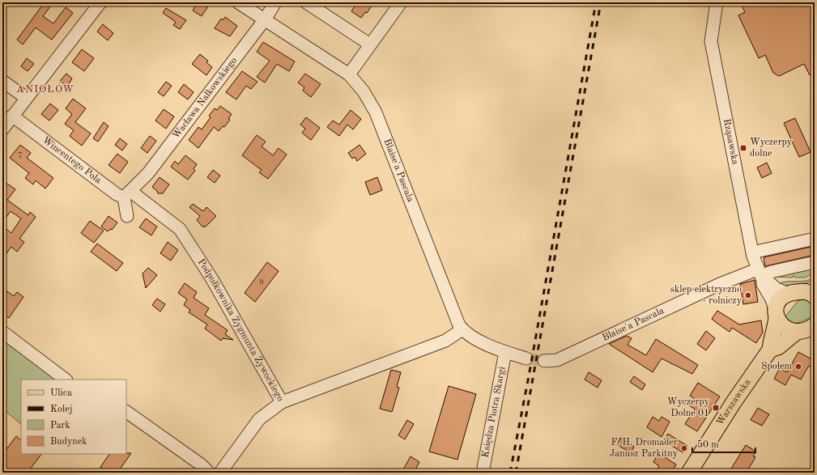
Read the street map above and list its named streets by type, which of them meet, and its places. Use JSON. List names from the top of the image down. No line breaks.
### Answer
{"streets":{"main road":["Warszawska"],"street":["Wacława Nałkowskiego","Rząsawska","Wincentego Pola","Blaise'a Pascala","Podpułkownika Zygmunta Żywockiego","Księdza Piotra Skargi"]},"crossings":[["Wacława Nałkowskiego","Wincentego Pola"],["Wacława Nałkowskiego","Blaise'a Pascala"],["Wacława Nałkowskiego","Podpułkownika Zygmunta Żywockiego"],["Rząsawska","Blaise'a Pascala"],["Rząsawska","Warszawska"],["Wincentego Pola","Podpułkownika Zygmunta Żywockiego"],["Blaise'a Pascala","Podpułkownika Zygmunta Żywockiego"],["Blaise'a Pascala","Księdza Piotra Skargi"]],"districts":["ANIOŁÓW"],"places":{"transit":["Wyczerpy dolne","Wyczerpy Dolne 01"],"other":["sklep elektryczno - rolniczy","Społem","F. H. Dromader Janusz Parkitny"]},"house_numbers":["7","9"],"legend":["Ulica","Kolej","Park","Budynek"],"scale_bar":"50 m"}
